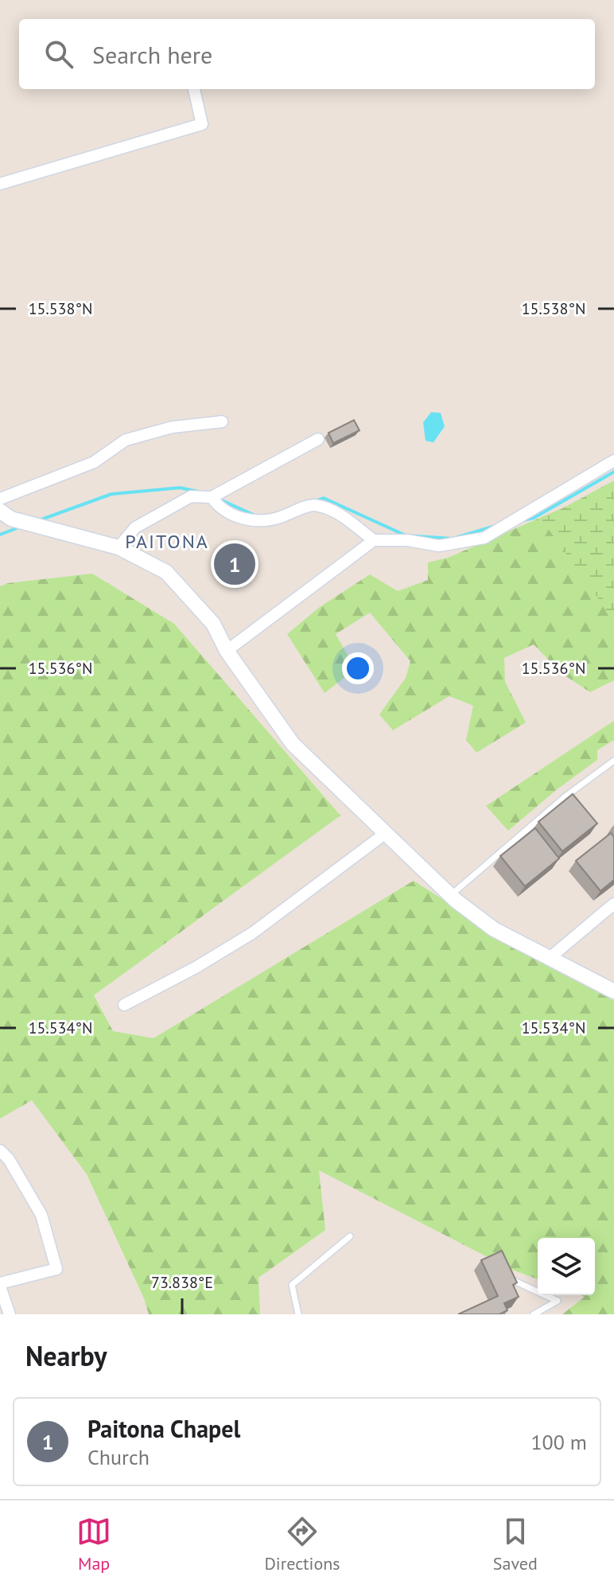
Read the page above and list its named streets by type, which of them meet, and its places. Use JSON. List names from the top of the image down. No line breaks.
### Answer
{"districts":["PAITONA"],"page":{"search":"Search here","pins":"1","heading":"Nearby","list":[{"mark":"1","name":"Paitona Chapel","note":"Church","value":"100 m"}],"nav":["Map","Directions","Saved"]},"coordinates":["15.538°N","15.536°N","15.534°N","73.838°E"]}
